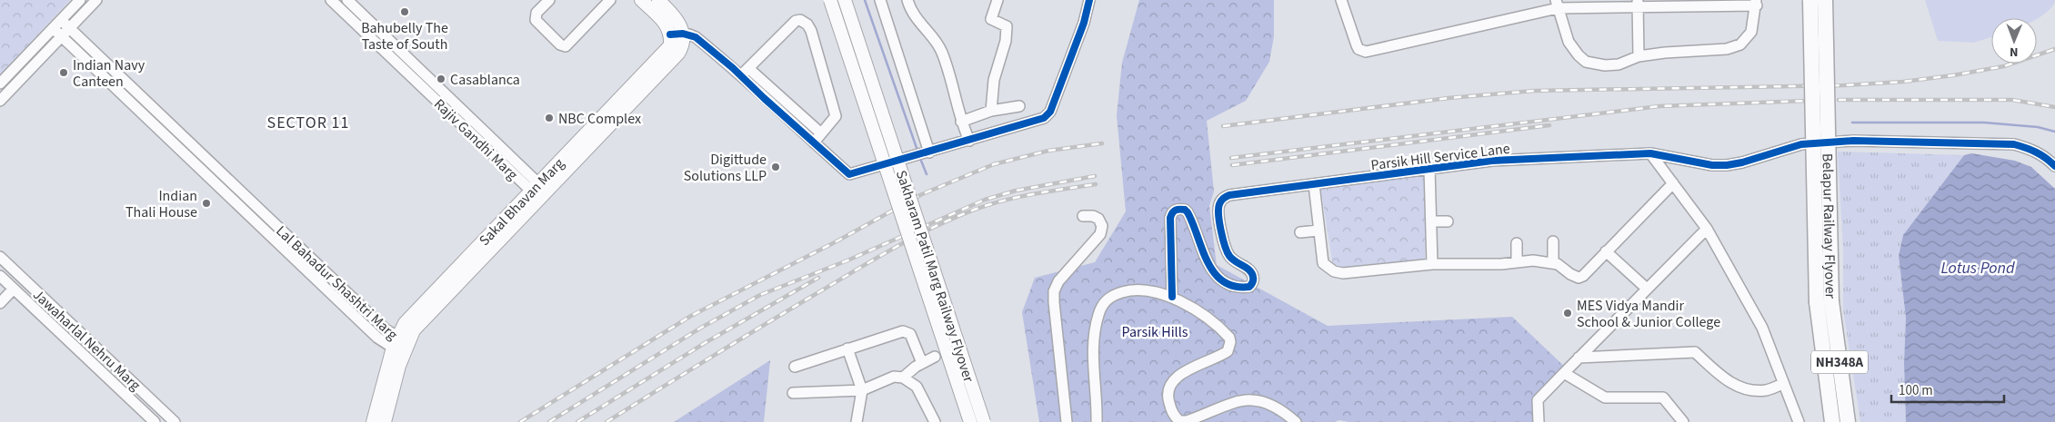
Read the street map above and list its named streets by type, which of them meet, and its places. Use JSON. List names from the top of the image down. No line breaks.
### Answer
{"streets":{"highway":["Belapur Railway Flyover","NH348A"],"main road":["Sakal Bhavan Marg","Sakharam Patil Marg Railway Flyover"],"street":["Rajiv Gandhi Marg","Parsik Hill Service Lane","Lal Bahadur Shashtri Marg","Jawaharlal Nehru Marg"]},"crossings":[["Rajiv Gandhi Marg","Sakal Bhavan Marg"],["Sakal Bhavan Marg","Lal Bahadur Shashtri Marg"]],"districts":["SECTOR 11"],"water":["Lotus Pond"],"parks":["Parsik Hills"],"places":["Bahubelly The Taste of South","Indian Navy Canteen","Casablanca","NBC Complex","Digittude Solutions LLP","Indian Thali House","MES Vidya Mandir School & Junior College"],"scale_bar":"100 m","north":"bottom"}
